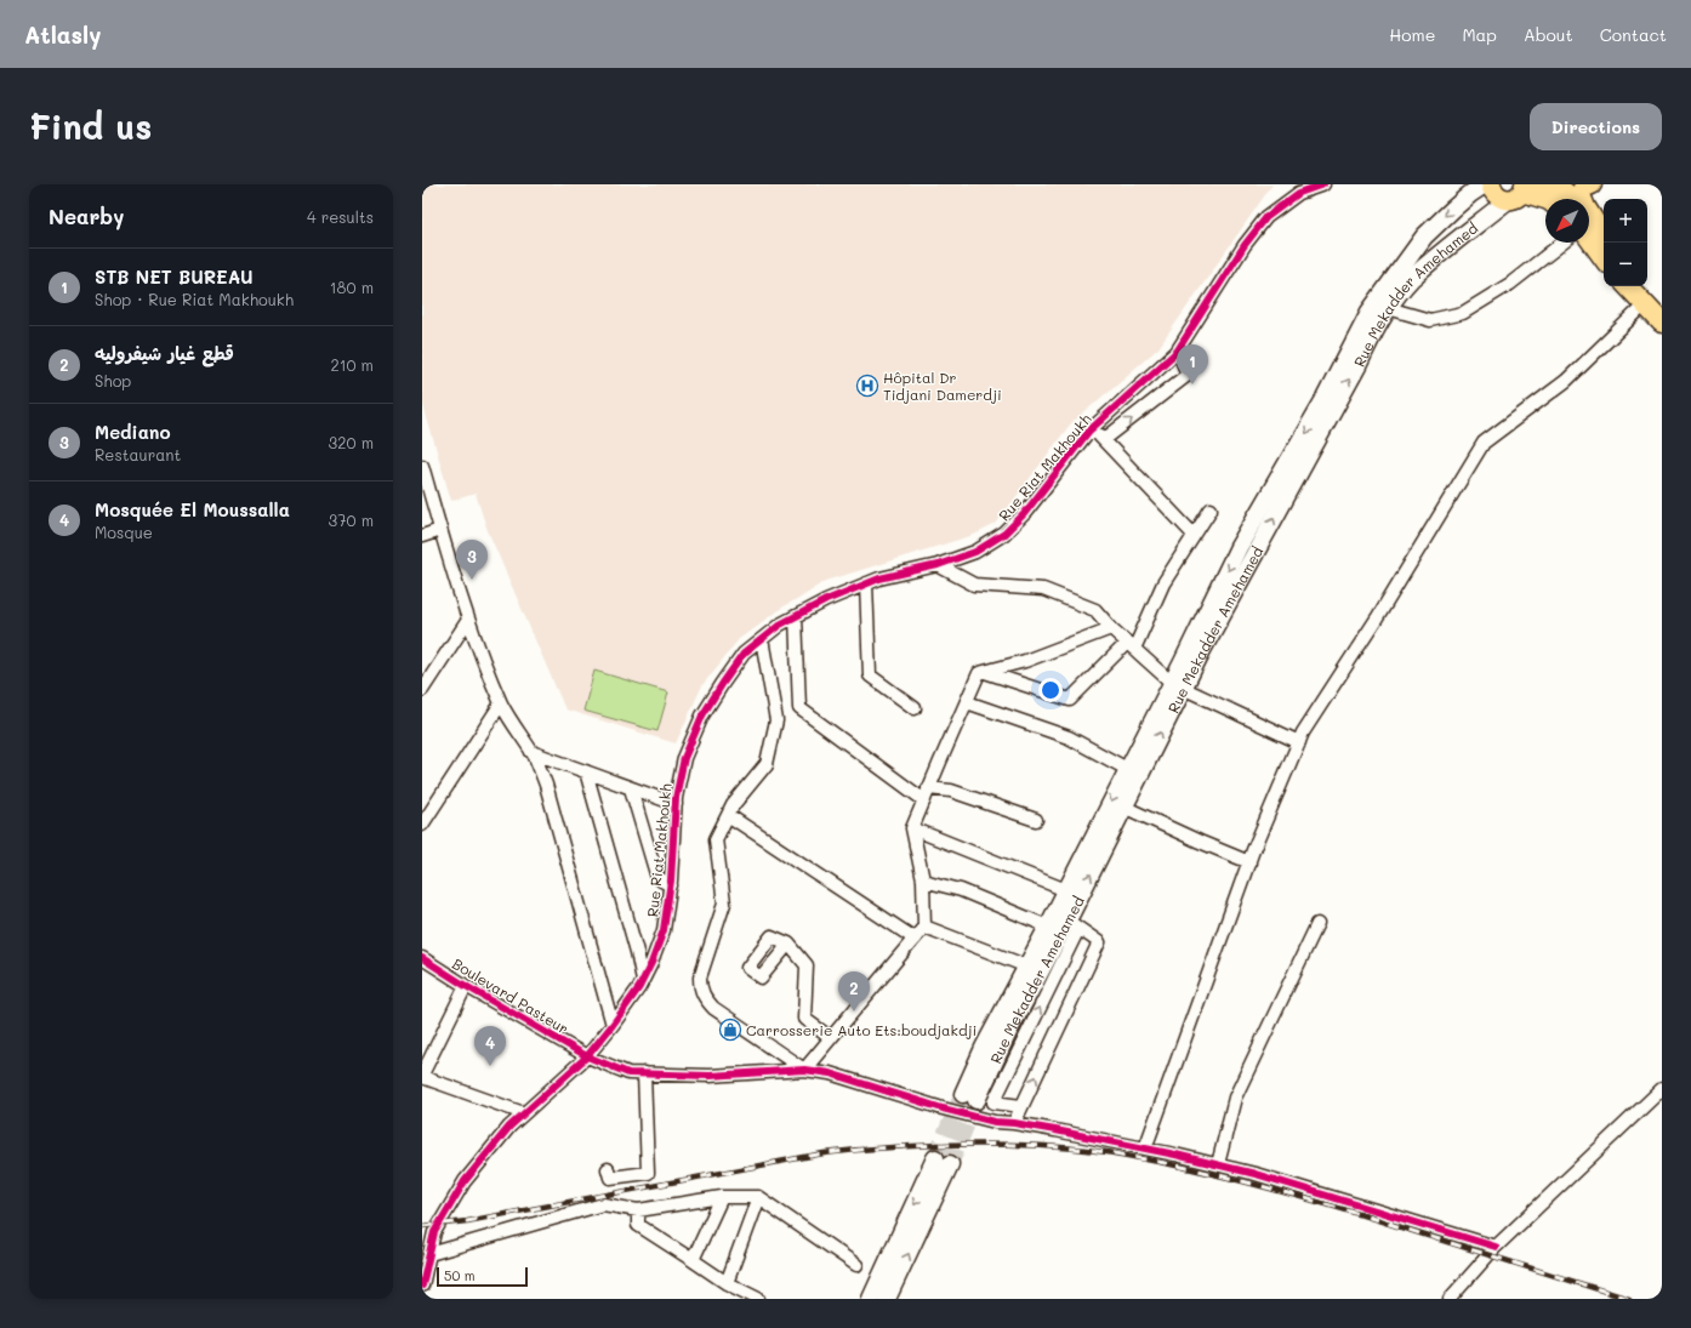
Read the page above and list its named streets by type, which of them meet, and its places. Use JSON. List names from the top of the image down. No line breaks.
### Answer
{"streets":{"main road":["Rue Mekadder Amehamed"],"street":["Rue Riat Makhoukh","Boulevard Pasteur"]},"crossings":[["Rue Riat Makhoukh","Boulevard Pasteur"]],"places":{"hospital":["Hôpital Dr Tidjani Damerdji"],"shop":["Carrosserie Auto Ets:boudjakdji"]},"scale_bar":"50 m","north":"bottom left","page":{"header":"Atlasly","nav":["Home","Map","About","Contact"],"buttons":"Directions","title":"Find us","heading":["Nearby","4 results"],"map_buttons":["+","−"],"list":[{"mark":"1","name":"STB NET BUREAU","note":"Shop · Rue Riat Makhoukh","value":"180 m"},{"mark":"2","name":"قطع غيار شيفروليه","note":"Shop","value":"210 m"},{"mark":"3","name":"Mediano","note":"Restaurant","value":"320 m"},{"mark":"4","name":"Mosquée El Moussalla","note":"Mosque","value":"370 m"}],"pins":["1","3","2","4"],"scale":"50 m"}}
